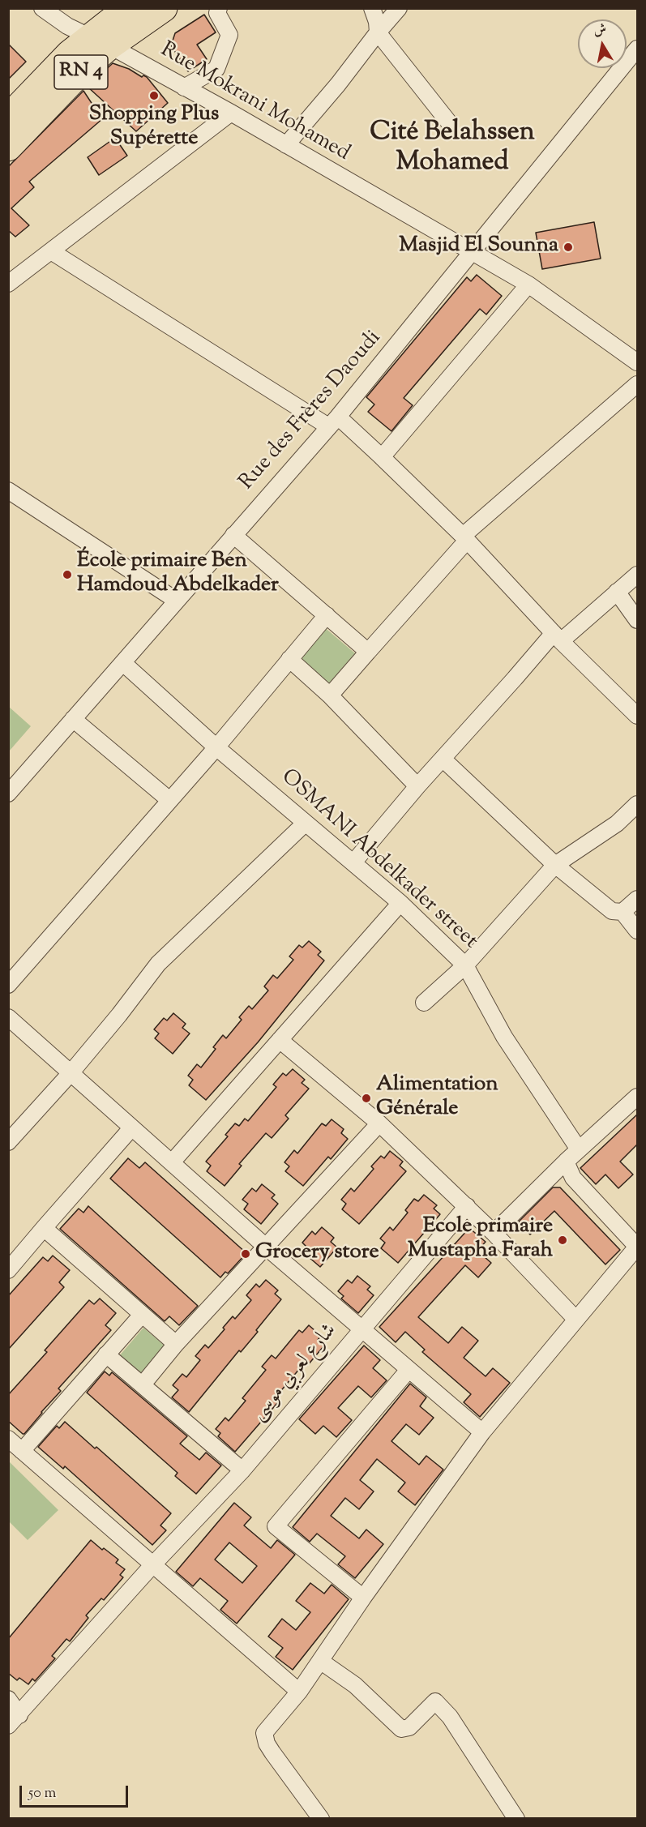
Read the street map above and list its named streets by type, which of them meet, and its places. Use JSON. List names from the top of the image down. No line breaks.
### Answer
{"streets":{"highway":["RN 4"],"street":["Rue Mokrani Mohamed","Rue des Frères Daoudi","OSMANI Abdelkader street","شارع لعربي موسى"]},"crossings":[["RN 4","Rue Mokrani Mohamed"],["Rue Mokrani Mohamed","Rue des Frères Daoudi"],["Rue des Frères Daoudi","OSMANI Abdelkader street"]],"districts":["Cité Belahssen Mohamed"],"places":["Shopping Plus Supérette","Masjid El Sounna","École primaire Ben Hamdoud Abdelkader","Alimentation Générale","Ecole primaire Mustapha Farah","Grocery store"],"scale_bar":"50 m","north":"top"}
